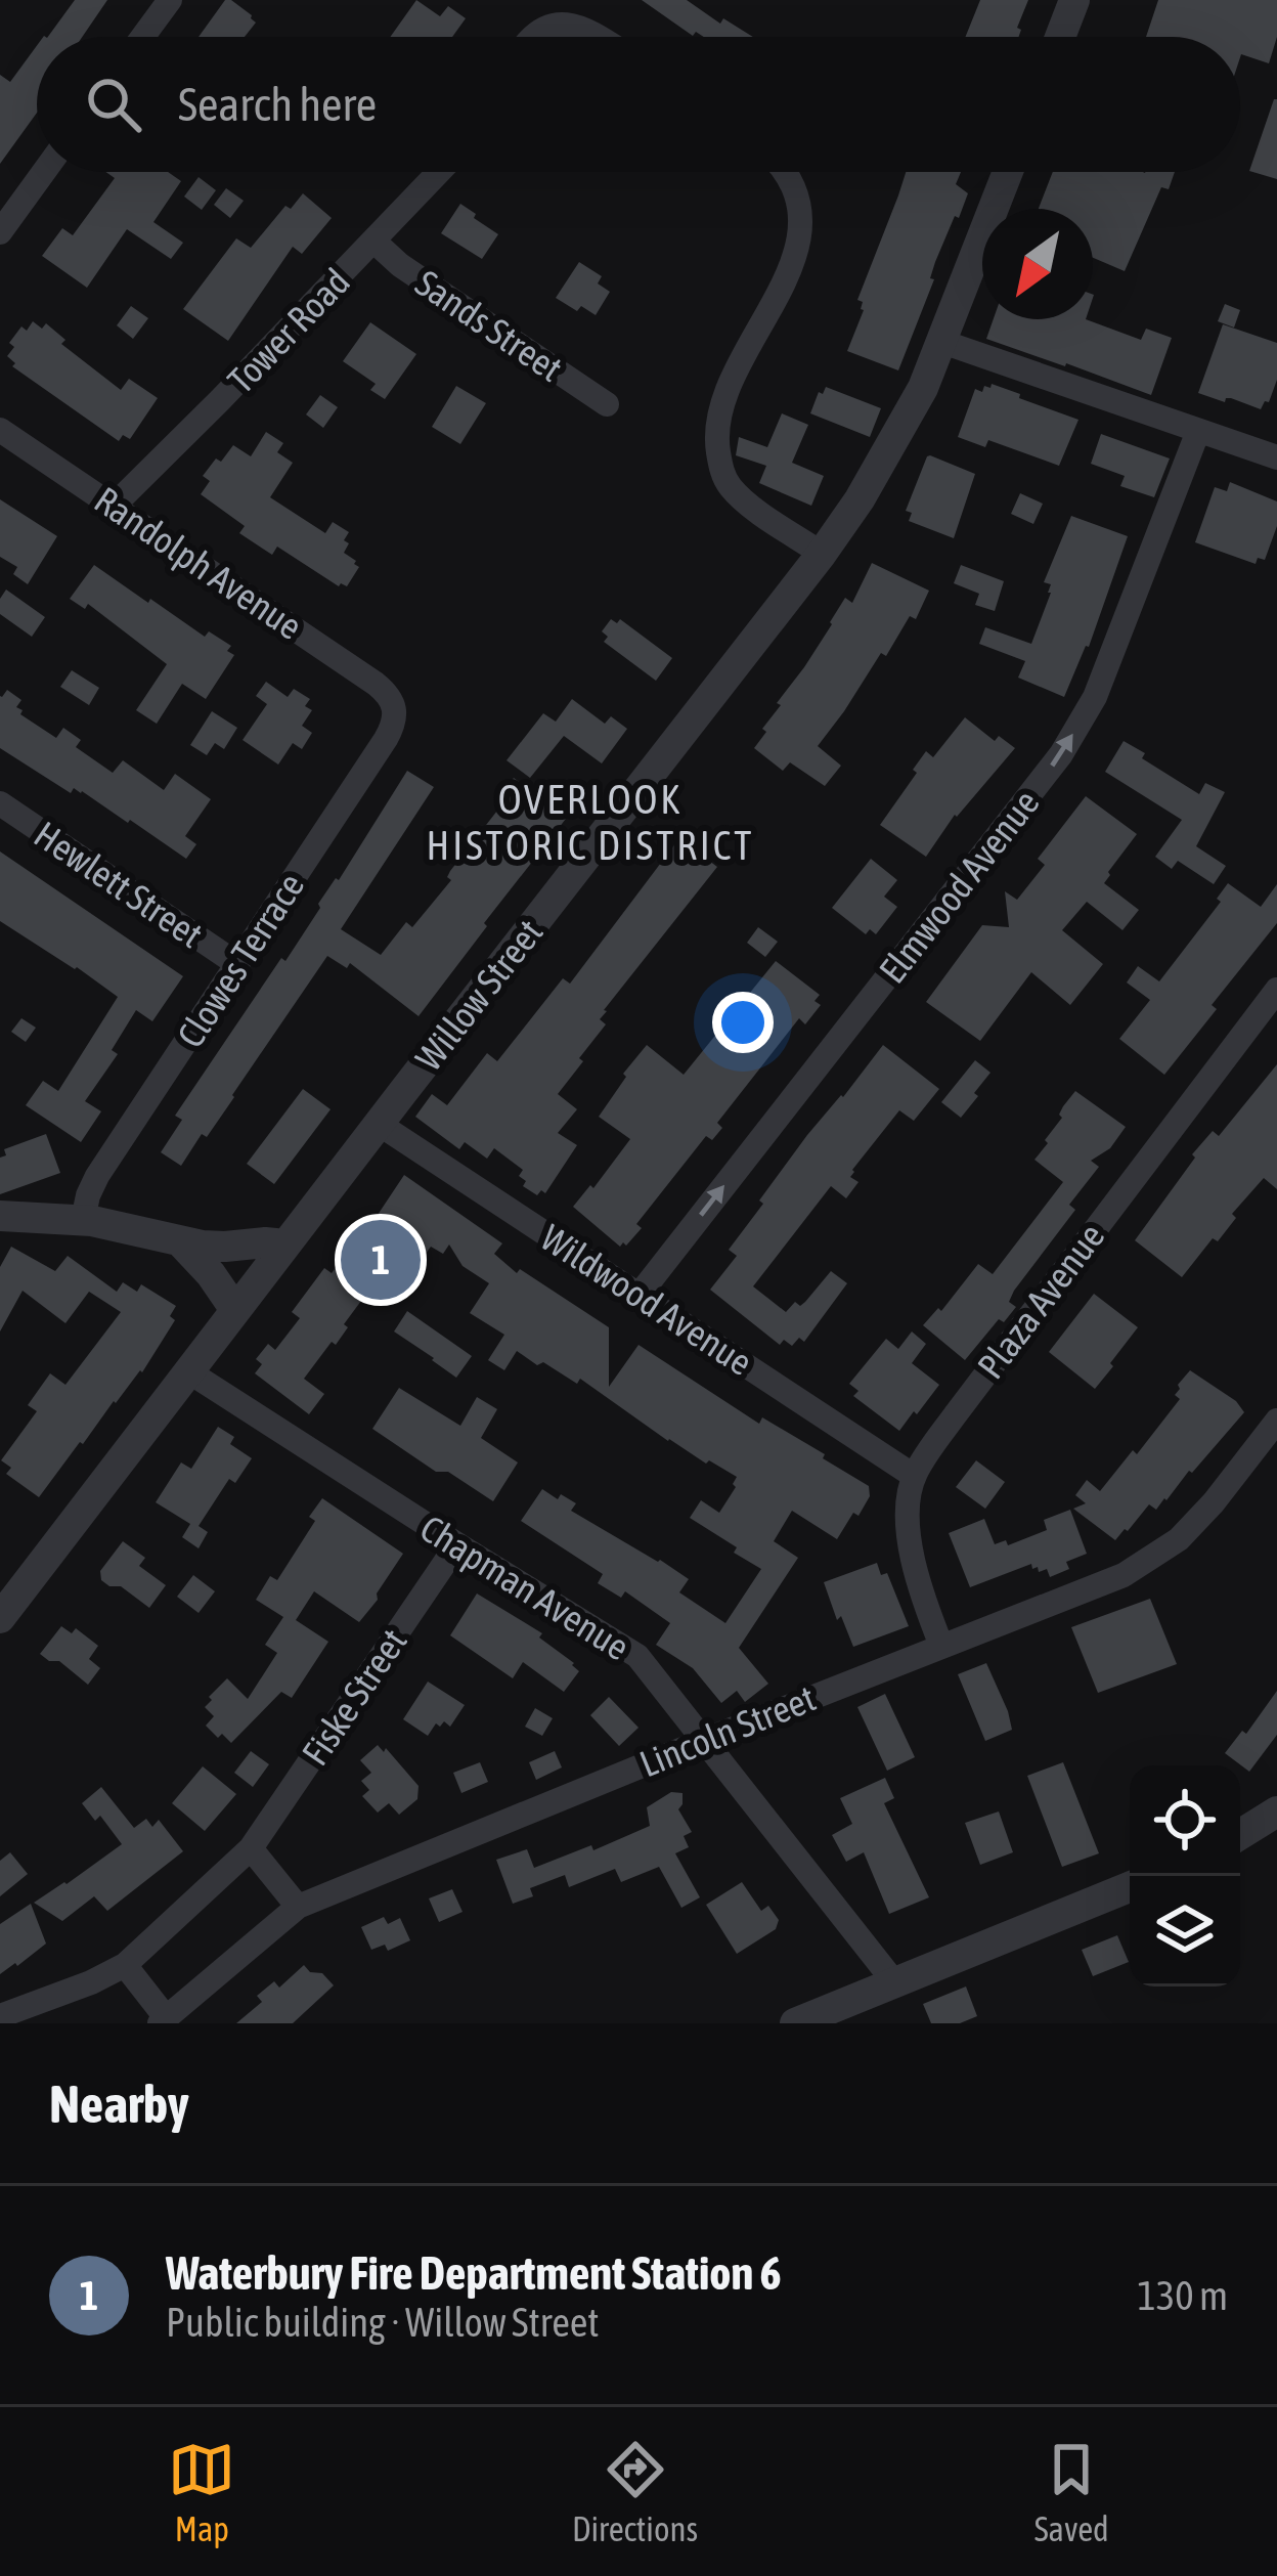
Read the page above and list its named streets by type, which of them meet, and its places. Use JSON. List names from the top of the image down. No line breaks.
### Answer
{"streets":{"street":["Sands Street","Tower Road","Randolph Avenue","Hewlett Street","Elmwood Avenue","Clowes Terrace","Willow Street","Wildwood Avenue","Plaza Avenue","Chapman Avenue","Fiske Street","Lincoln Street"]},"crossings":[["Sands Street","Tower Road"],["Tower Road","Randolph Avenue"],["Randolph Avenue","Clowes Terrace"],["Hewlett Street","Clowes Terrace"],["Elmwood Avenue","Wildwood Avenue"],["Willow Street","Wildwood Avenue"],["Willow Street","Chapman Avenue"],["Wildwood Avenue","Plaza Avenue"],["Chapman Avenue","Fiske Street"],["Chapman Avenue","Lincoln Street"]],"one_way":["Elmwood Avenue"],"districts":["OVERLOOK HISTORIC DISTRICT"],"north":"bottom left","page":{"search":"Search here","pins":"1","heading":"Nearby","list":[{"mark":"1","name":"Waterbury Fire Department Station 6","note":"Public building · Willow Street","value":"130 m"}],"nav":["Map","Directions","Saved"]}}
